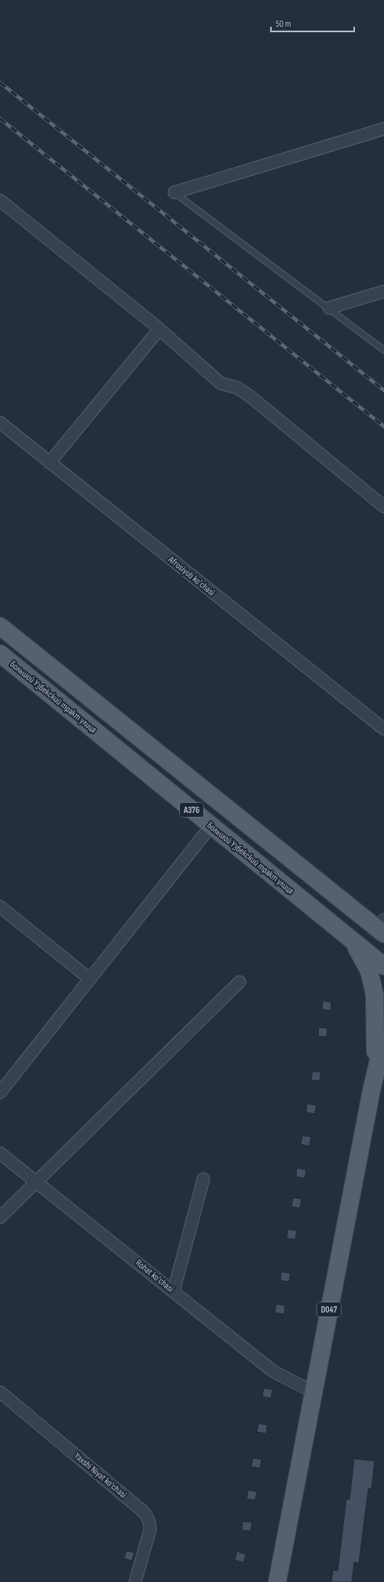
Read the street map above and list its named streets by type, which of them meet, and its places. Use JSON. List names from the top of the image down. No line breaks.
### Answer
{"streets":{"main road":["Большой Узбекский тракт улица","A376","D047"],"street":["Afrosiyob ko'chasi","Rohat ko'chasi","Yaxshi Niyat ko'chasi"]},"crossings":[["Большой Узбекский тракт улица","D047"],["Rohat ko'chasi","D047"]],"scale_bar":"50 m"}
